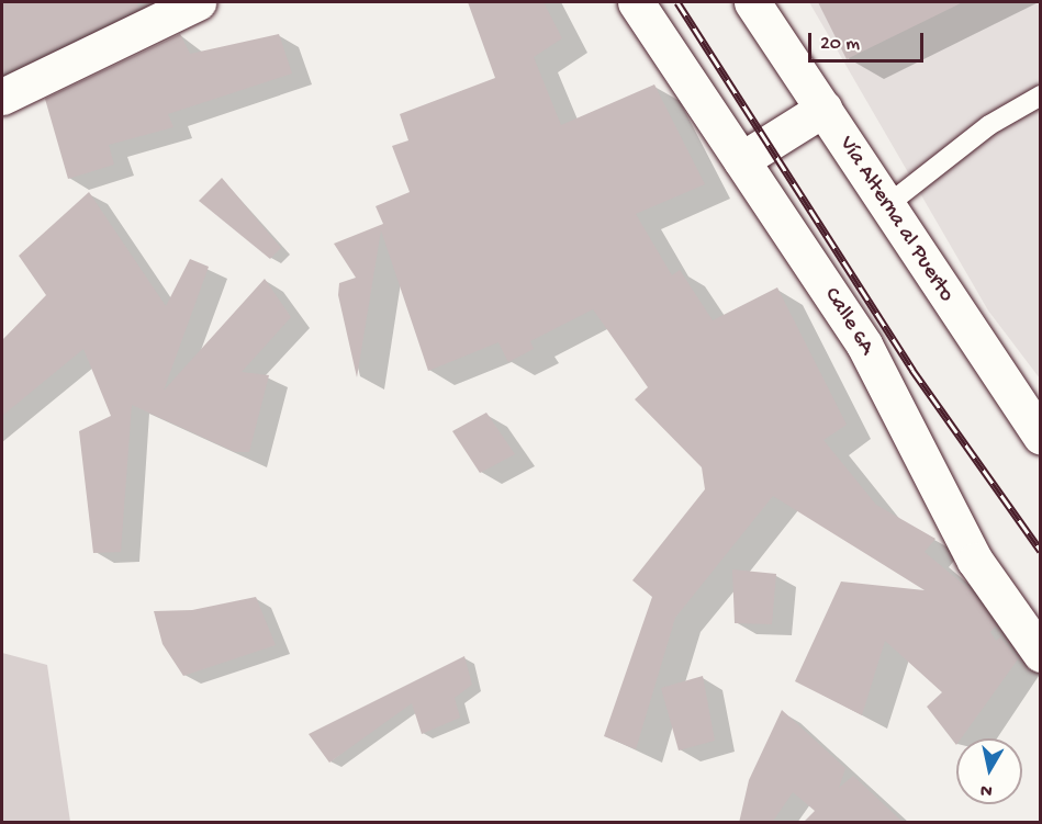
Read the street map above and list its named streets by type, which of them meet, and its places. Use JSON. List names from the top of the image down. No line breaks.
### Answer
{"streets":{"street":["Vía Alterna al Puerto","Calle 6A"]},"scale_bar":"20 m","north":"bottom"}
